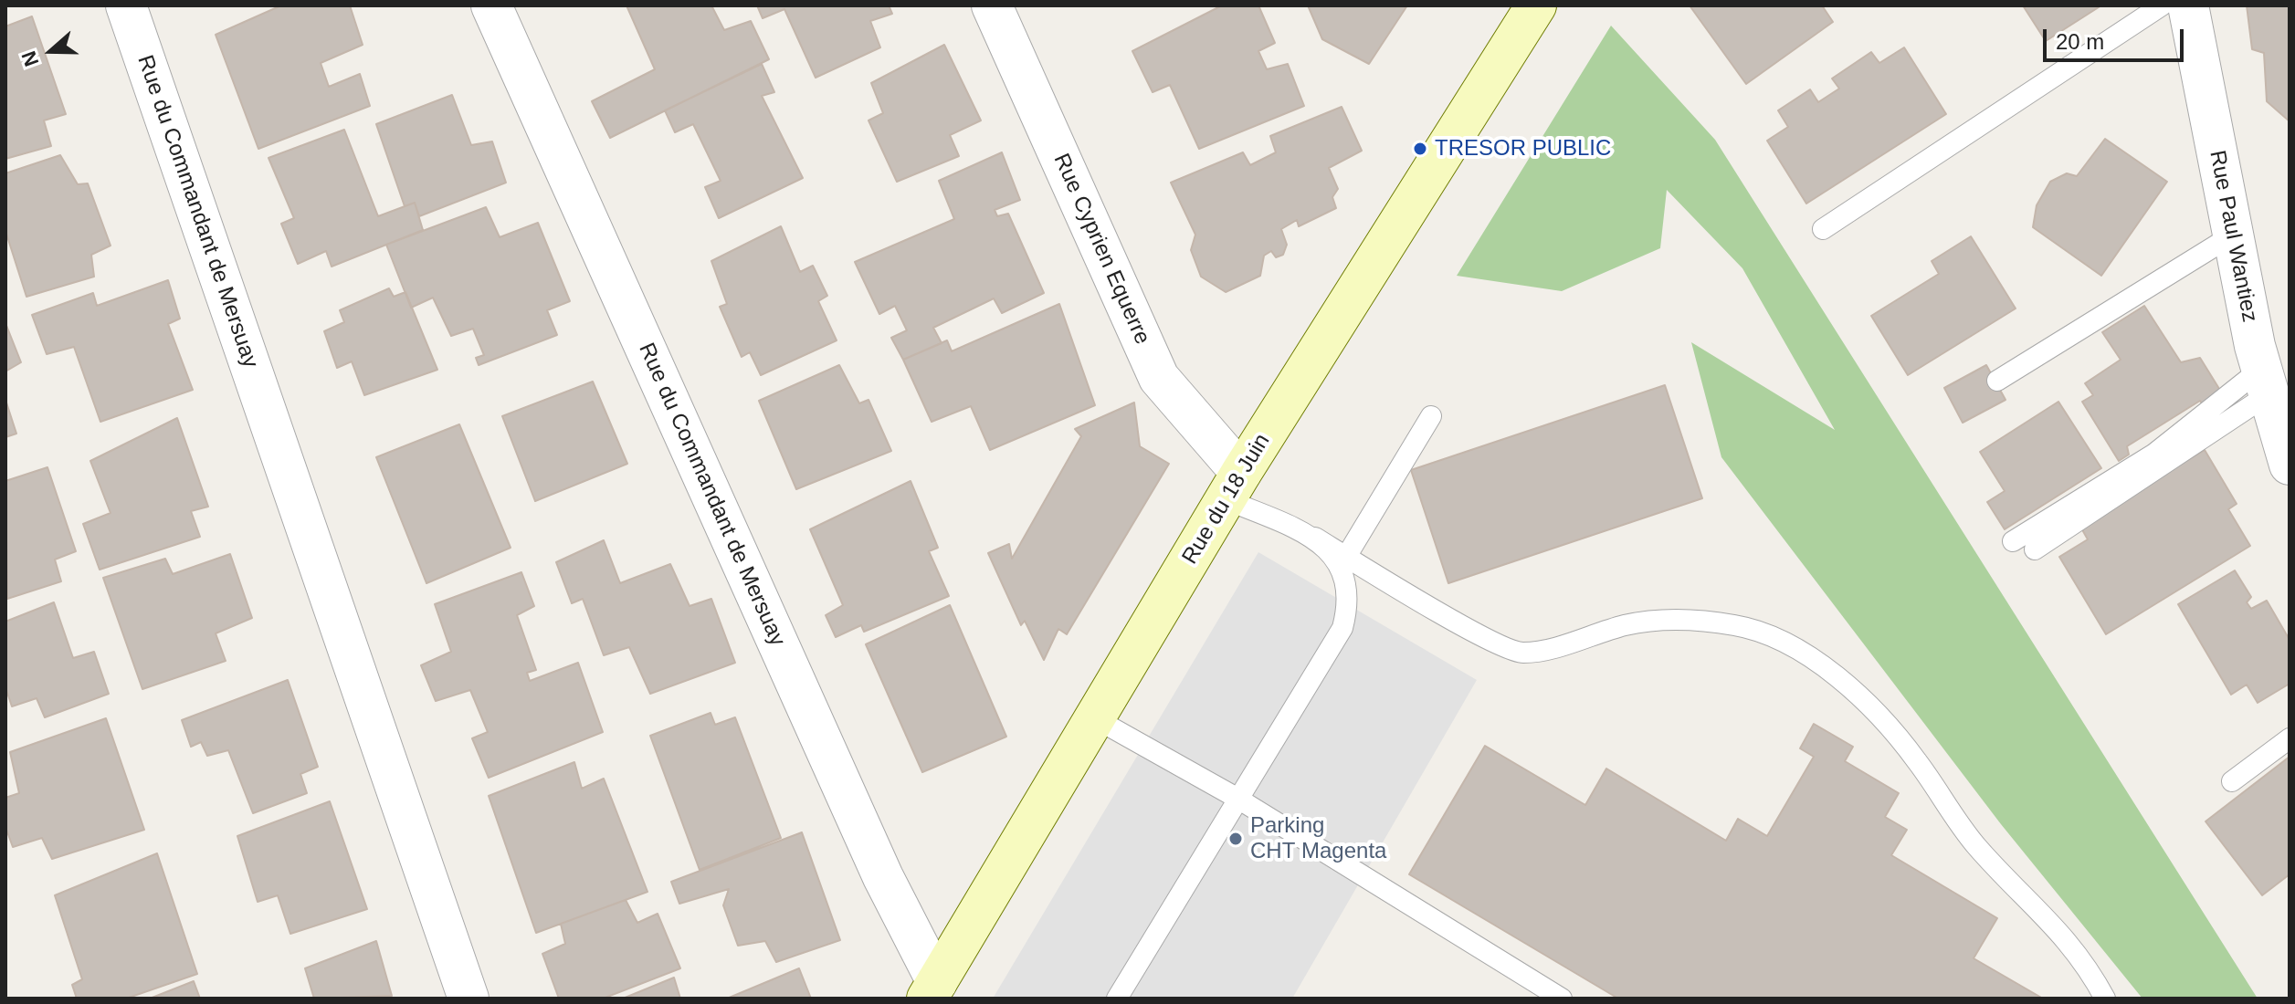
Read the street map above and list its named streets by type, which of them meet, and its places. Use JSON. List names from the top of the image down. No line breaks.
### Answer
{"streets":{"main road":["Rue du 18 Juin"],"street":["Rue du Commandant de Mersuay","Rue Paul Wantiez","Rue Cyprien Equerre"]},"crossings":[["Rue du Commandant de Mersuay","Rue du 18 Juin"],["Rue Cyprien Equerre","Rue du 18 Juin"]],"places":["TRESOR PUBLIC","Parking CHT Magenta"],"scale_bar":"20 m","north":"left"}
